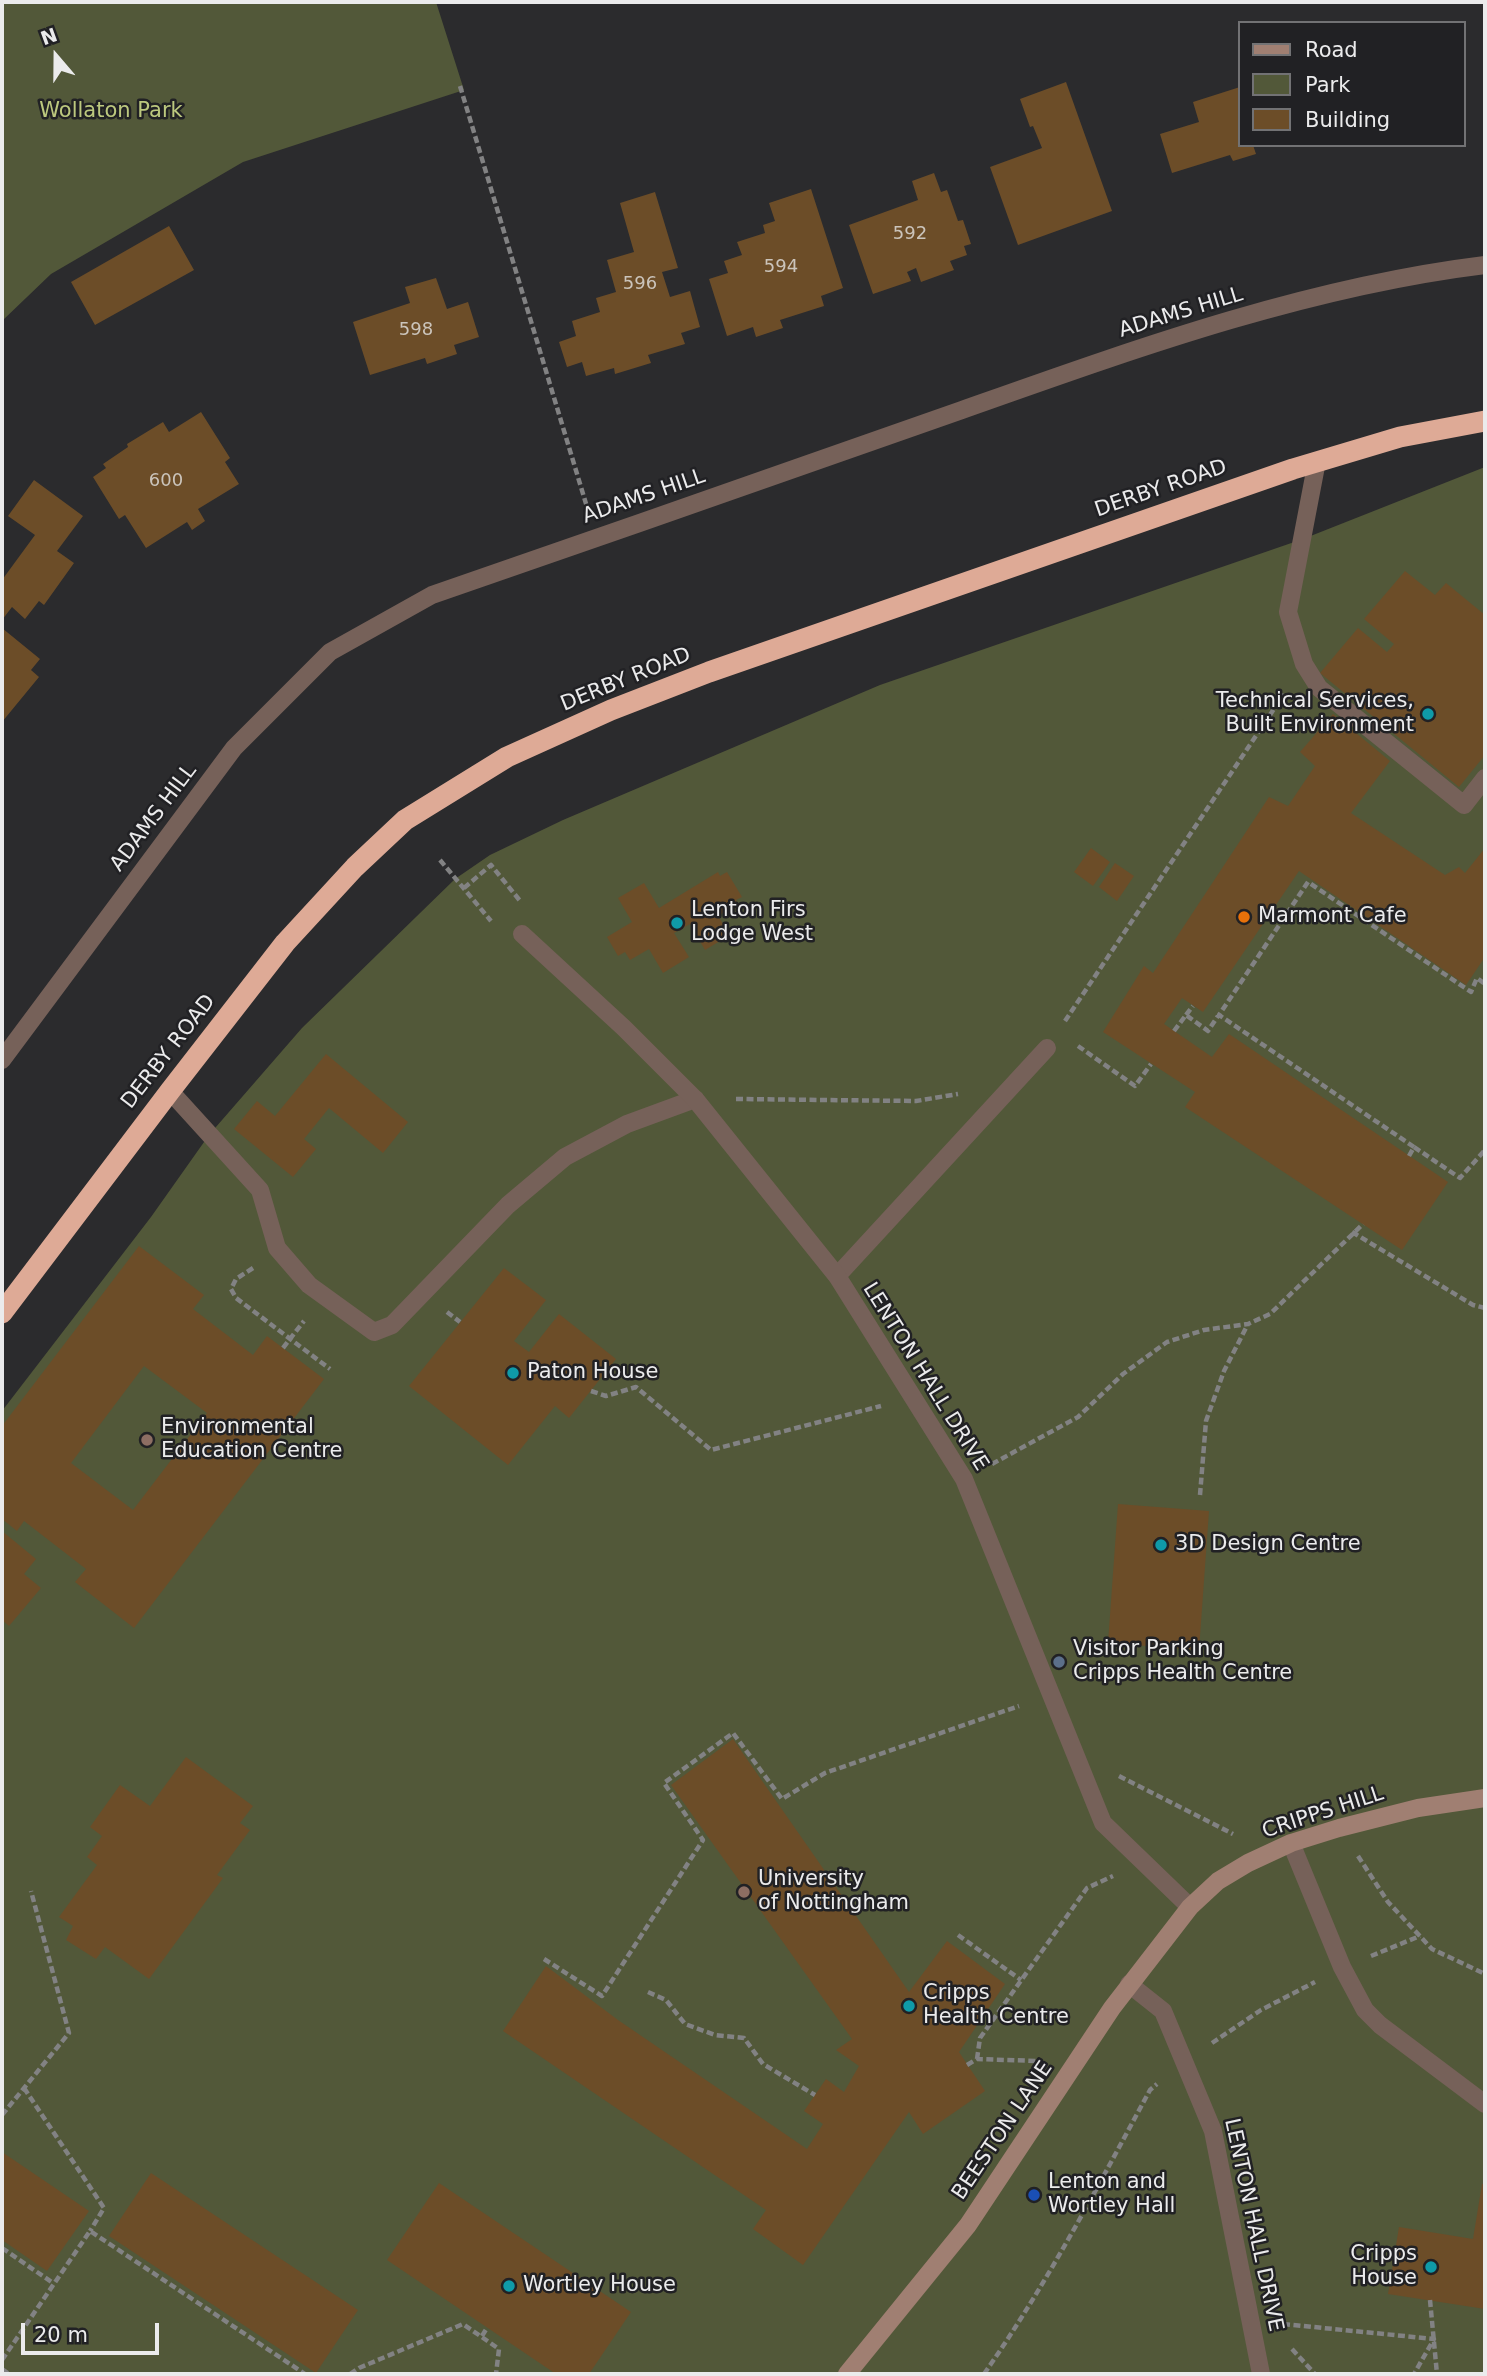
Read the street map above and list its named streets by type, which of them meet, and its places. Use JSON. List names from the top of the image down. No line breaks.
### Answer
{"streets":{"highway":["DERBY ROAD"],"street":["ADAMS HILL","LENTON HALL DRIVE","CRIPPS HILL","BEESTON LANE"]},"crossings":[["LENTON HALL DRIVE","CRIPPS HILL"],["LENTON HALL DRIVE","BEESTON LANE"],["CRIPPS HILL","BEESTON LANE"]],"parks":["Wollaton Park"],"places":["Technical Services, Built Environment","Marmont Cafe","Lenton Firs Lodge West","Paton House","Environmental Education Centre","3D Design Centre","Visitor Parking Cripps Health Centre","University of Nottingham","Cripps Health Centre","Lenton and Wortley Hall","Cripps House","Wortley House"],"house_numbers":["592","594","596","598","600"],"legend":["Road","Park","Building"],"scale_bar":"20 m","north":"top"}
